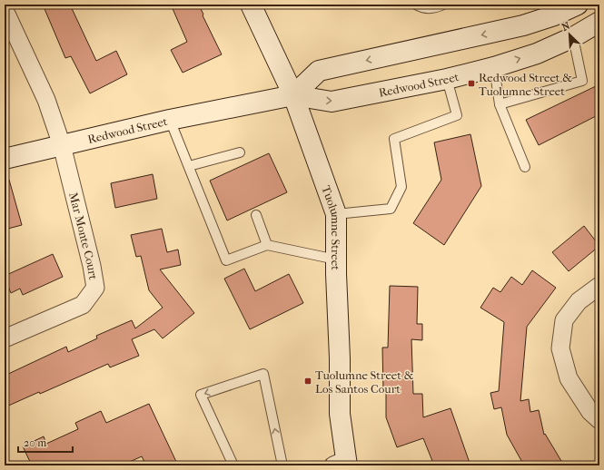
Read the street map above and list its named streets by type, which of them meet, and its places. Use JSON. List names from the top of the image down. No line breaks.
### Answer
{"streets":{"main road":["Redwood Street","Tuolumne Street"],"street":["Mar Monte Court"]},"crossings":[["Redwood Street","Tuolumne Street"],["Redwood Street","Mar Monte Court"]],"places":{"transit":["Redwood Street & Tuolumne Street","Tuolumne Street & Los Santos Court"]},"scale_bar":"20 m","north":"top left"}
